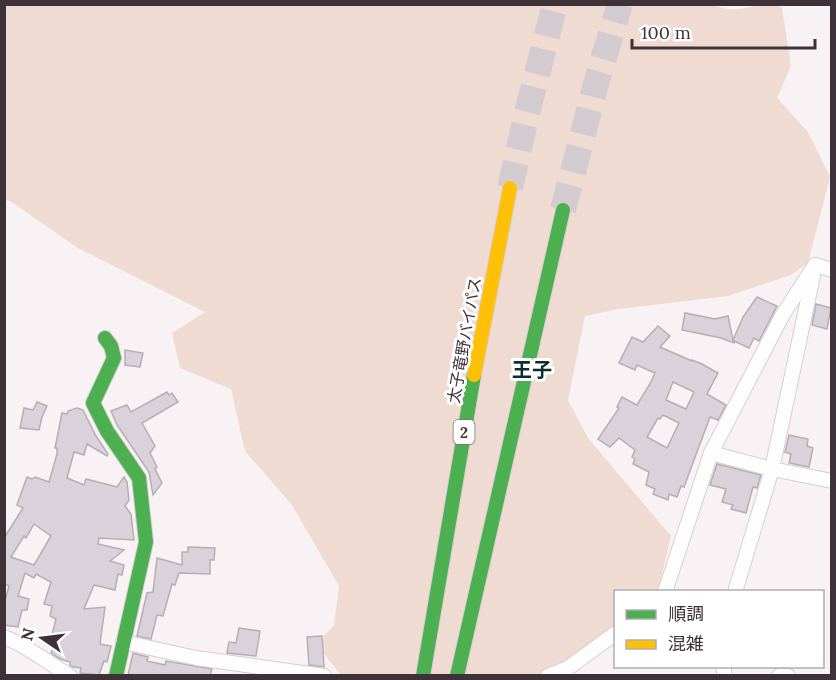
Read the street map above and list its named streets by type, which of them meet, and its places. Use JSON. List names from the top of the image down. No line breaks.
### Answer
{"streets":{"main road":["太子竜野バイパス","2"]},"districts":["王子"],"legend":["順調","混雑"],"scale_bar":"100 m","north":"left"}
